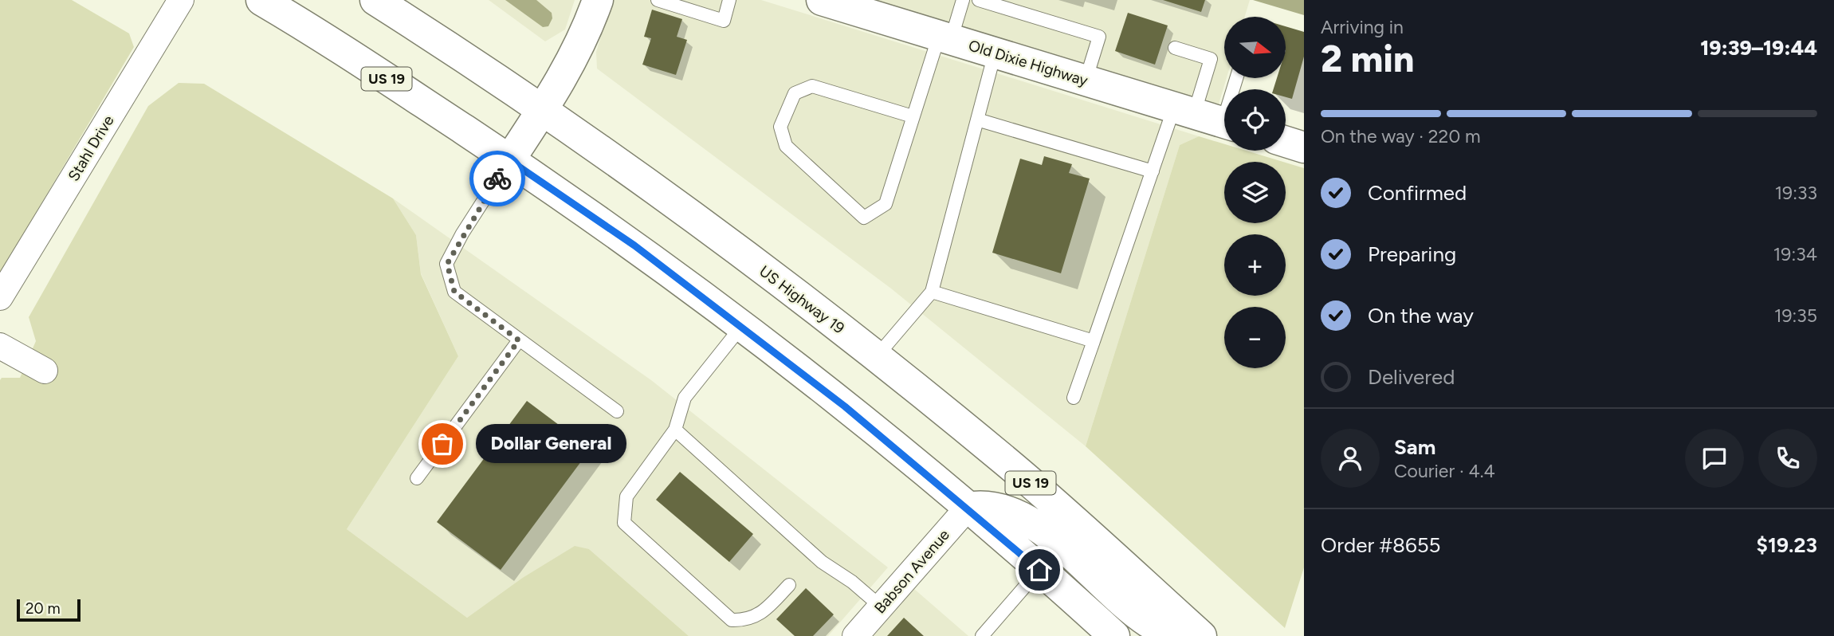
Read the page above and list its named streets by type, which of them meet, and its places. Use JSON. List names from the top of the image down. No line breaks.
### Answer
{"streets":{"main road":["Old Dixie Highway","US 19","US Highway 19"],"street":["Stahl Drive","Babson Avenue"]},"crossings":[["US 19","Babson Avenue"]],"places":["Dollar General"],"scale_bar":"20 m","north":"right","page":{"heading":["2 min","Arriving in","19:39–19:44"],"panel":["Sam","Courier · 4.4","Order #8655","$19.23"],"map_buttons":["+","−"],"bar":"On the way · 220 m","list":[["Confirmed","19:33"],["Preparing","19:34"],["On the way","19:35"],"Delivered"],"bubble":"Dollar General","scale":"20 m"}}
